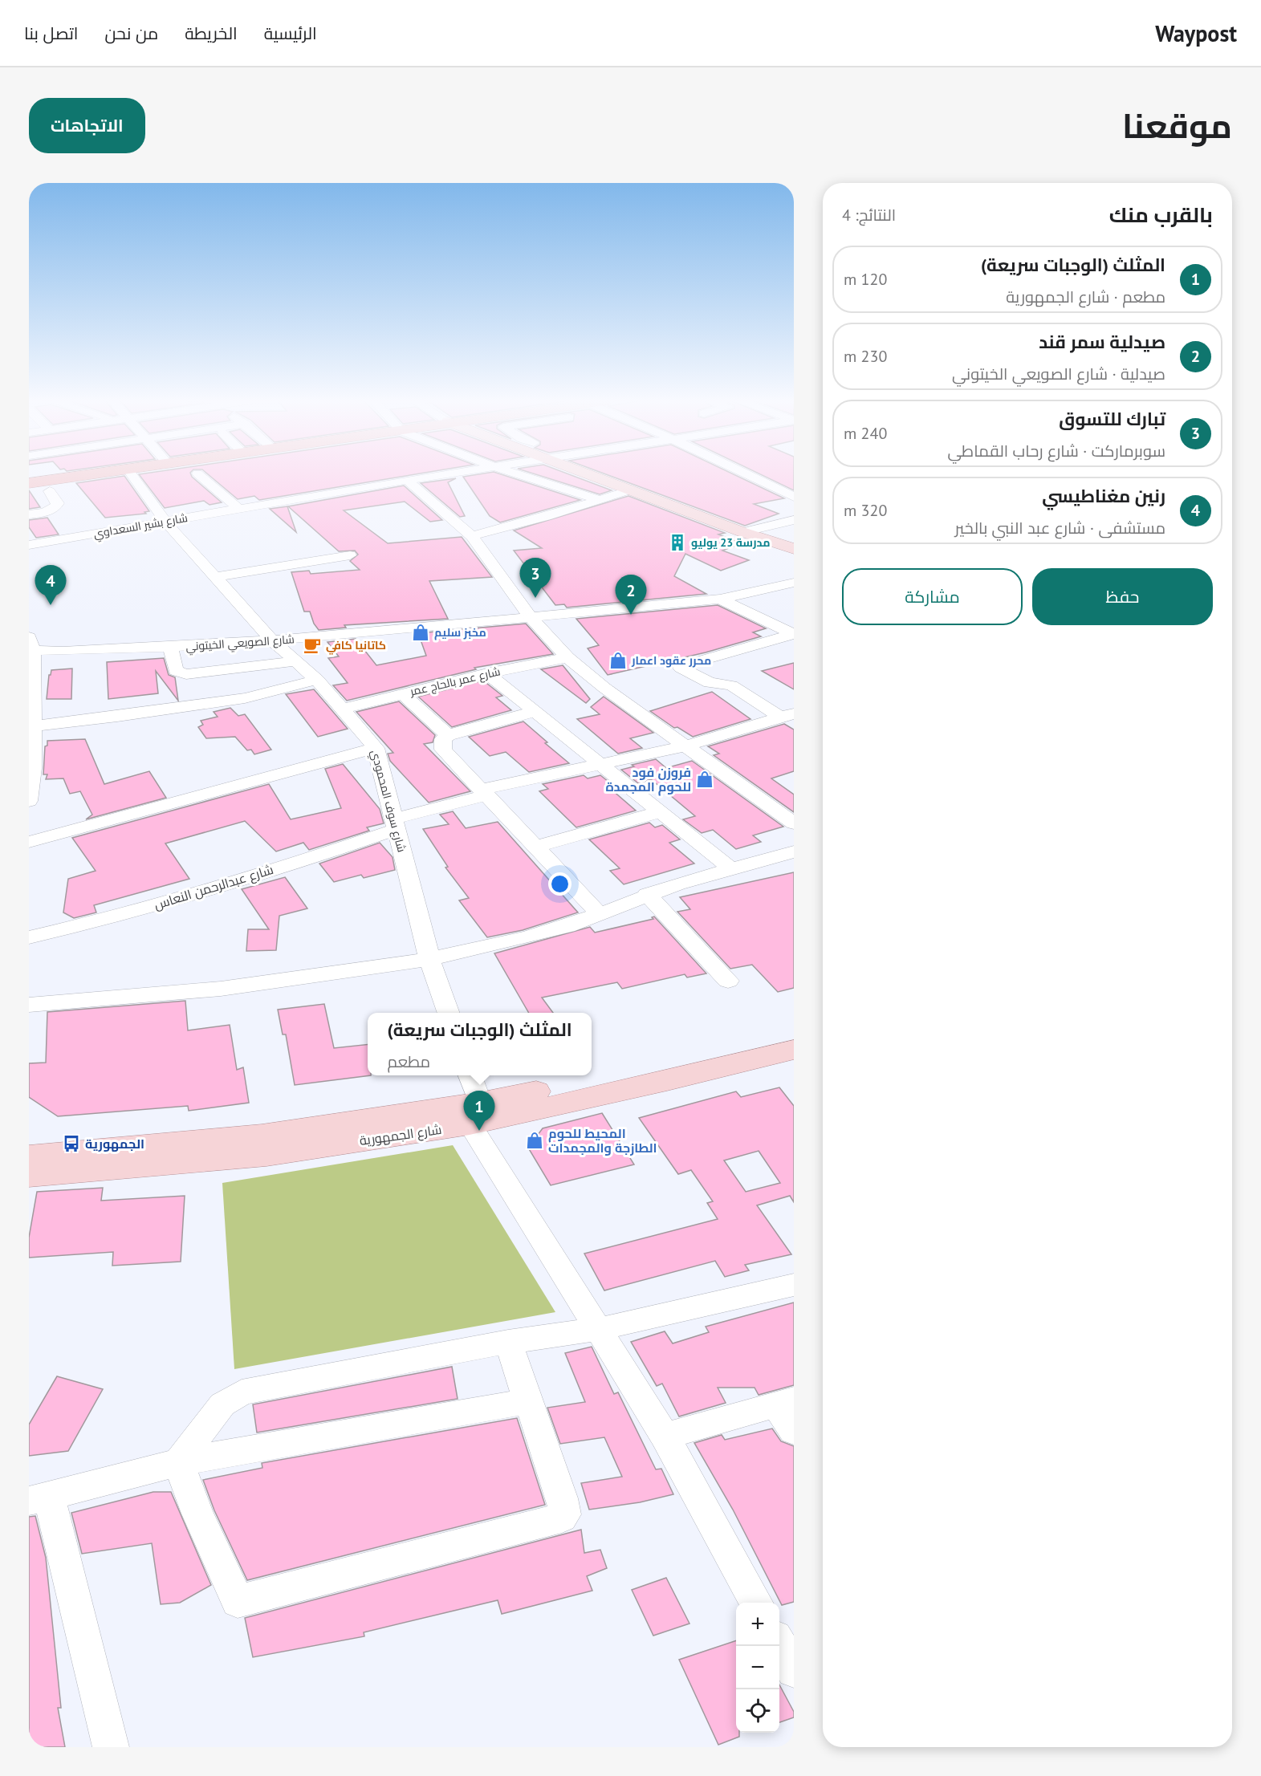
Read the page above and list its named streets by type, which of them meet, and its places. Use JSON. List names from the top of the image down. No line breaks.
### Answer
{"streets":{"main road":["شارع الجمهورية"],"street":["شارع بشير السعداوي","شارع الصويعي الخيتوني","شارع عمر بالحاج عمر","شارع سوف المحمودي","شارع عبدالرحمن النعاس"]},"crossings":[["شارع بشير السعداوي","شارع سوف المحمودي"],["شارع الصويعي الخيتوني","شارع سوف المحمودي"],["شارع عمر بالحاج عمر","شارع سوف المحمودي"],["شارع سوف المحمودي","شارع عبدالرحمن النعاس"]],"places":{"building":["مدرسة 23 يوليو"],"shop":["مخبز سليم","محرر عقود اعمار","فروزن فود للحوم المجمدة","المحيط للحوم الطازجة والمجمدات"],"cafe":["كاتانيا كافي"],"bus stop":["الجمهورية"]},"page":{"header":"Waypost","nav":["الرئيسية","الخريطة","من نحن","اتصل بنا"],"title":"موقعنا","buttons":["الاتجاهات",["حفظ","مشاركة"]],"heading":["بالقرب منك","النتائج: 4"],"list":[{"mark":"1","name":"المثلث (الوجبات سريعة)","note":"مطعم · شارع الجمهورية","value":"120 m"},{"mark":"2","name":"صيدلية سمر قند","note":"صيدلية · شارع الصويعي الخيتوني","value":"230 m"},{"mark":"3","name":"تبارك للتسوق","note":"سوبرماركت · شارع رحاب القماطي","value":"240 m"},{"mark":"4","name":"رنين مغناطيسي","note":"مستشفى · شارع عبد النبي بالخير","value":"320 m"}],"pins":["3","4","2","1"],"popup":["المثلث (الوجبات سريعة)","مطعم"],"map_buttons":["+","−"]}}
